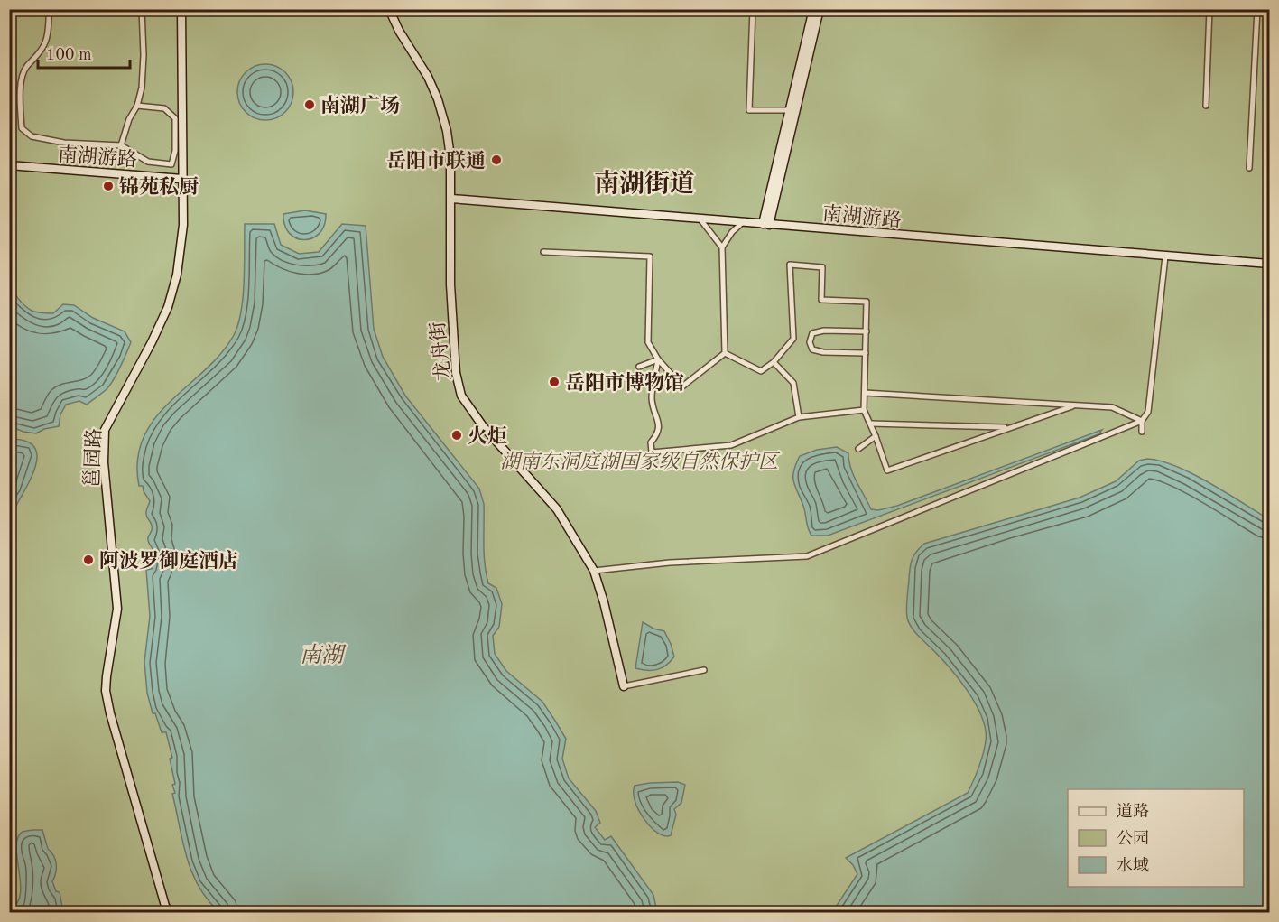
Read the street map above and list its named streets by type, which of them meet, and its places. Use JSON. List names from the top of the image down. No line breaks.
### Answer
{"streets":{"street":["南湖游路","龙舟街","邕园路"]},"crossings":[["南湖游路","龙舟街"],["南湖游路","邕园路"]],"districts":["南湖街道"],"water":["南湖"],"parks":["湖南东洞庭湖国家级自然保护区"],"places":["南湖广场","岳阳市联通","锦苑私厨","岳阳市博物馆","火炬","阿波罗御庭酒店"],"legend":["道路","公园","水域"],"scale_bar":"100 m"}
